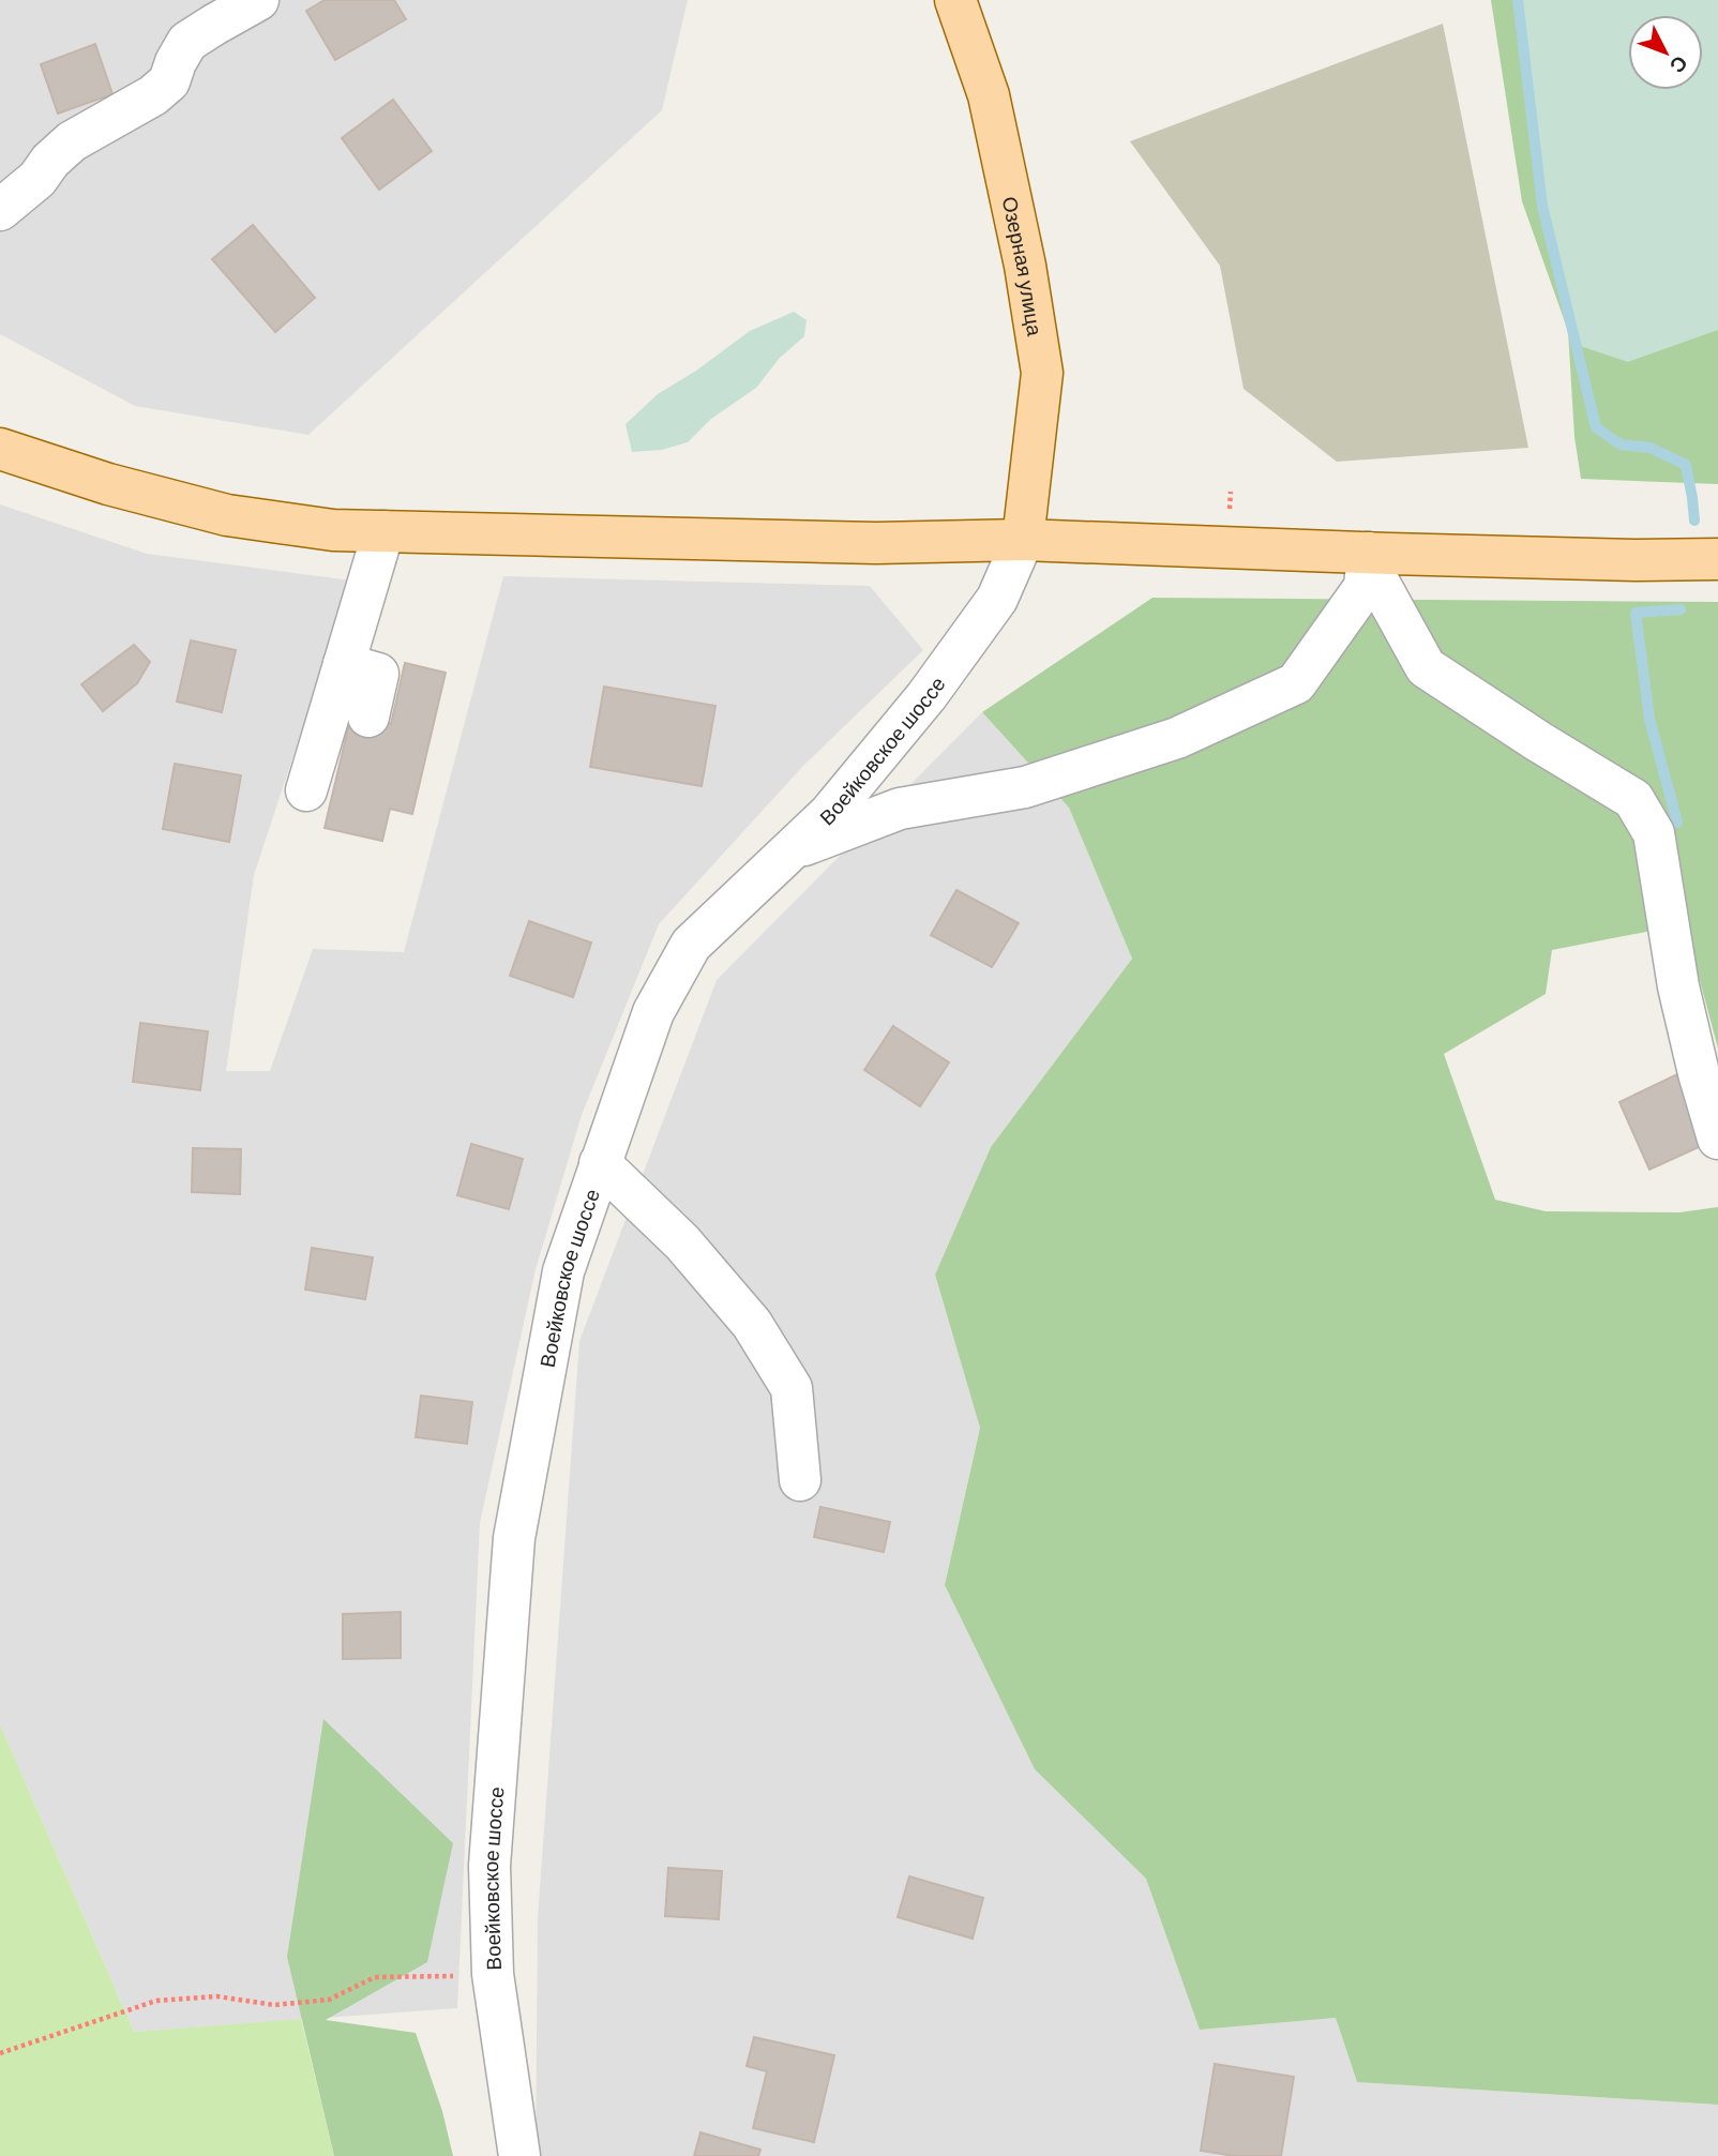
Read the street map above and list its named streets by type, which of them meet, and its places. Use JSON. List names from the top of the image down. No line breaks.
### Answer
{"streets":{"main road":["Озерная улица"],"street":["Воейковское шоссе"]},"crossings":[["Озерная улица","Воейковское шоссе"]],"north":"bottom right"}
